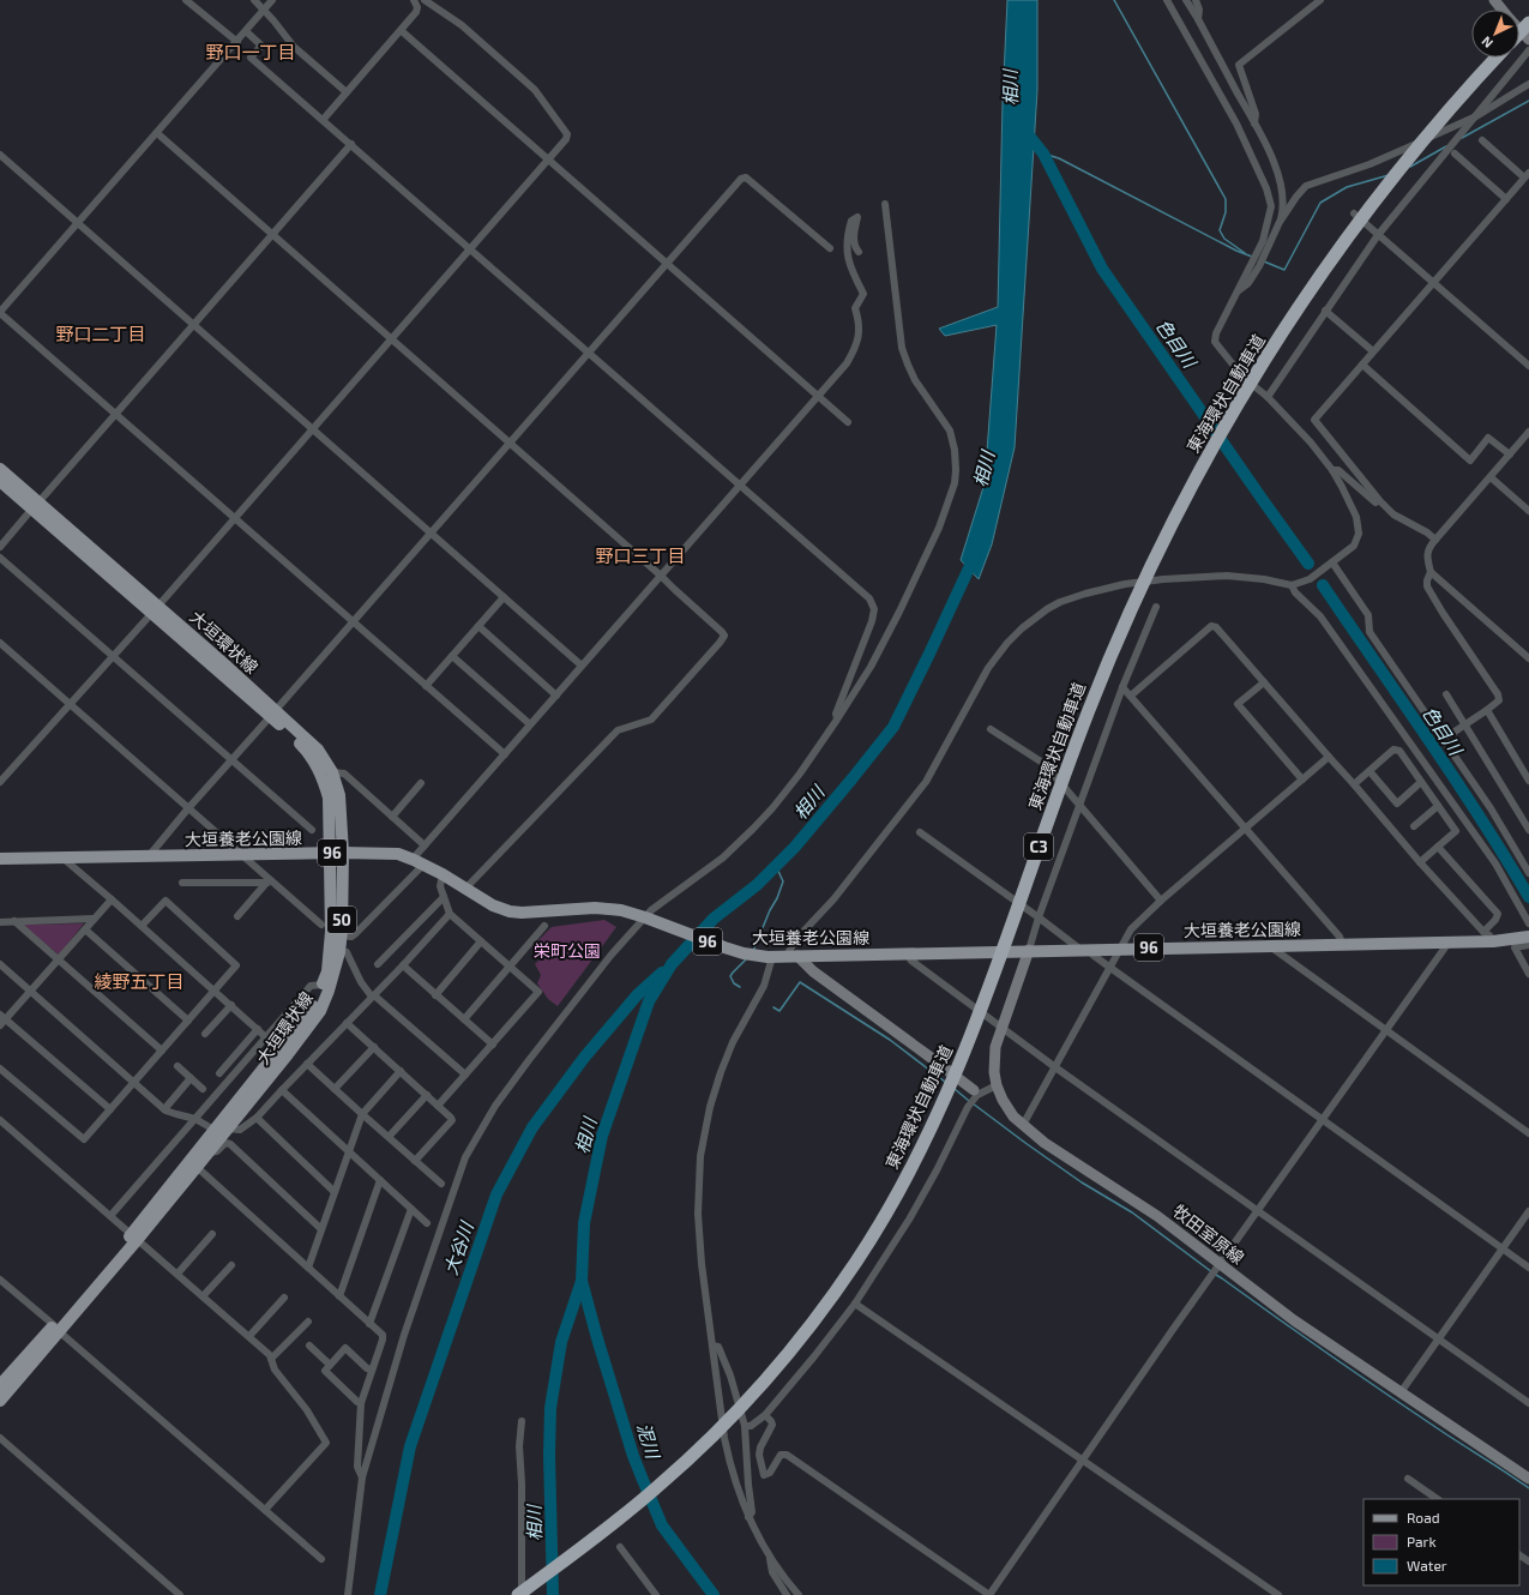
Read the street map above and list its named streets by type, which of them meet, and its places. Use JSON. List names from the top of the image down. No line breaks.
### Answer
{"streets":{"highway":["東海環状自動車道","C3"],"main road":["大垣環状線","大垣養老公園線","96","50","牧田室原線"]},"crossings":[["大垣環状線","大垣養老公園線"],["大垣養老公園線","牧田室原線"]],"districts":["野口一丁目","野口二丁目","野口三丁目","綾野五丁目"],"water":["相川","色目川","大谷川","泥川"],"parks":["栄町公園"],"legend":["Road","Park","Water"],"north":"bottom left"}
